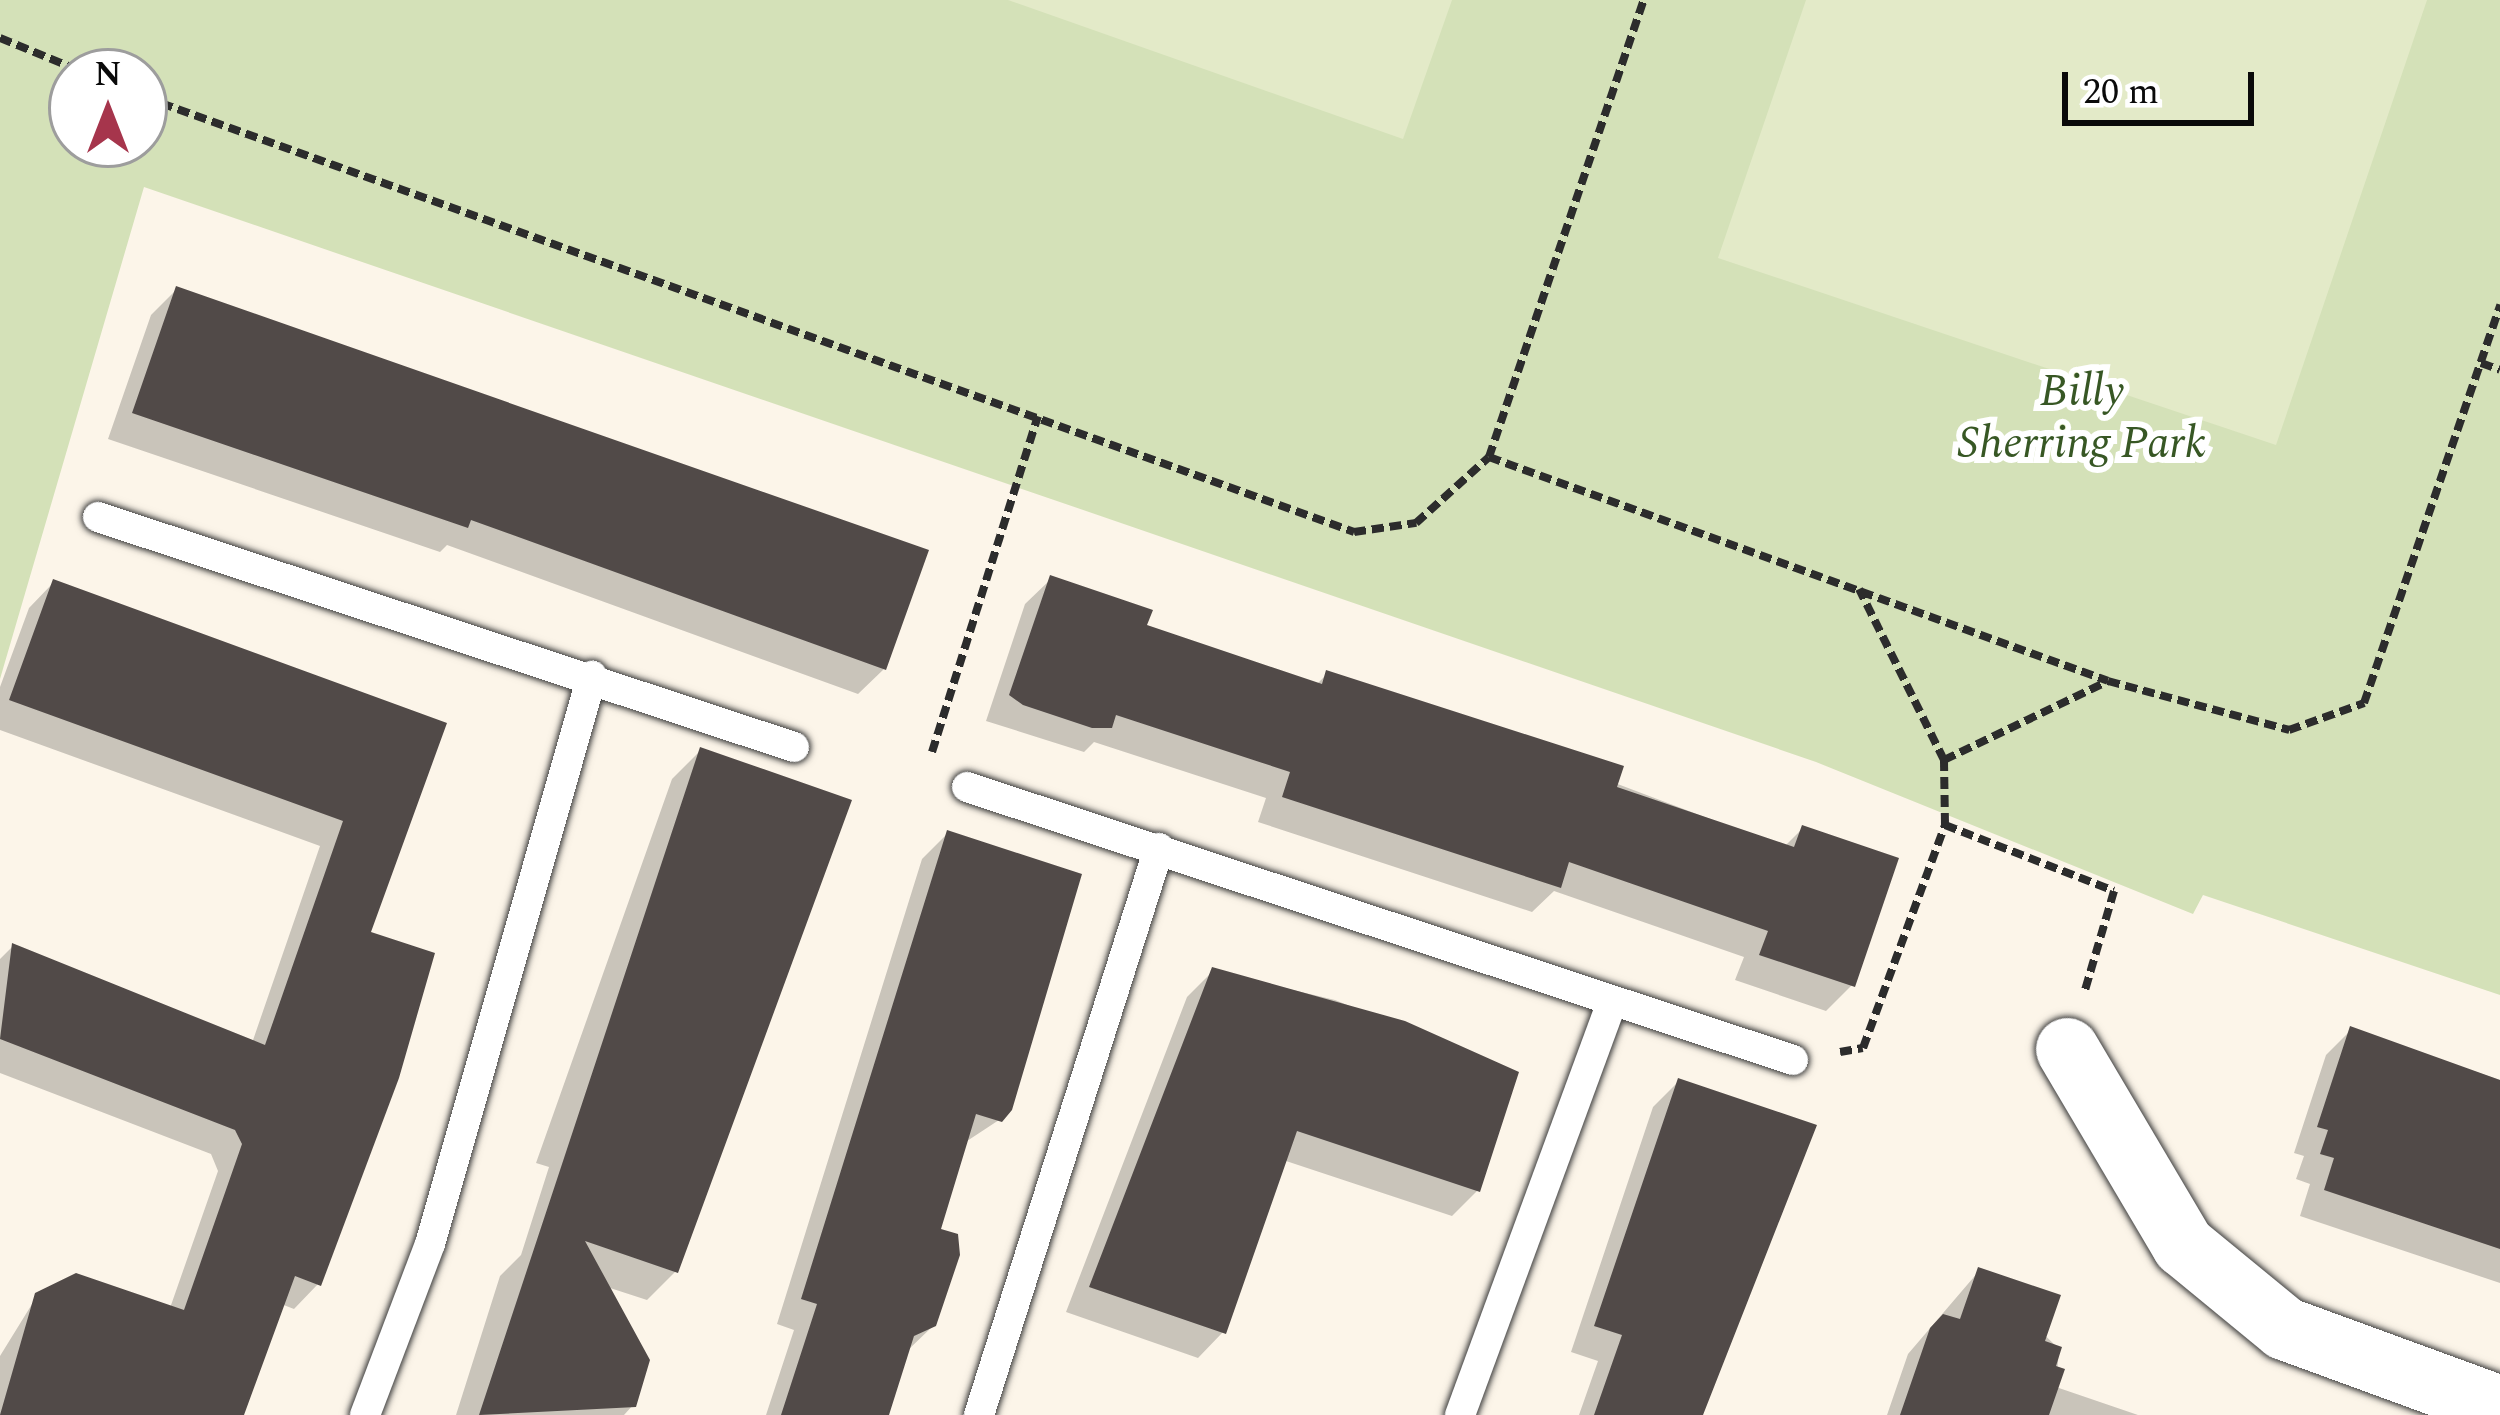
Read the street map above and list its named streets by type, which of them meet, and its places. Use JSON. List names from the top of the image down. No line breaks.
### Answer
{"parks":["Billy Sherring Park"],"scale_bar":"20 m","north":"top"}
